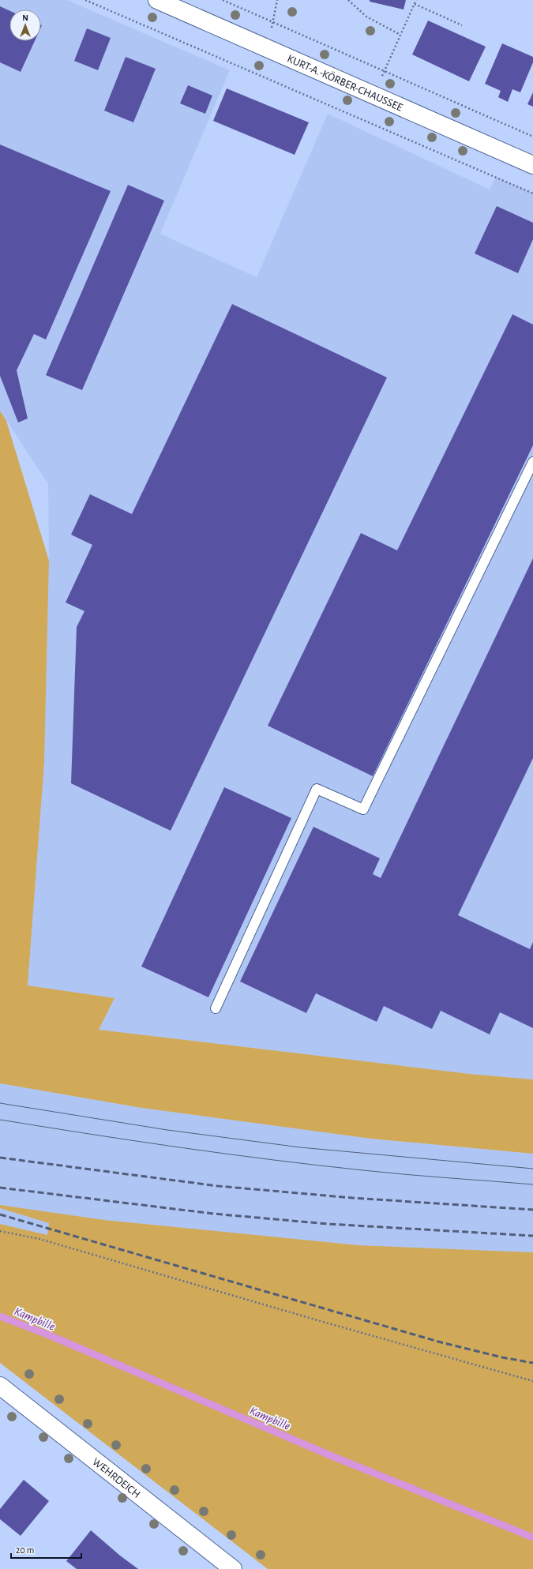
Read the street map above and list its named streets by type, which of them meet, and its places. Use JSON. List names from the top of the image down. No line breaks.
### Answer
{"streets":{"main road":["KURT-A.-KÖRBER-CHAUSSEE","WEHRDEICH"]},"water":["Kampbille"],"scale_bar":"20 m","north":"top"}
